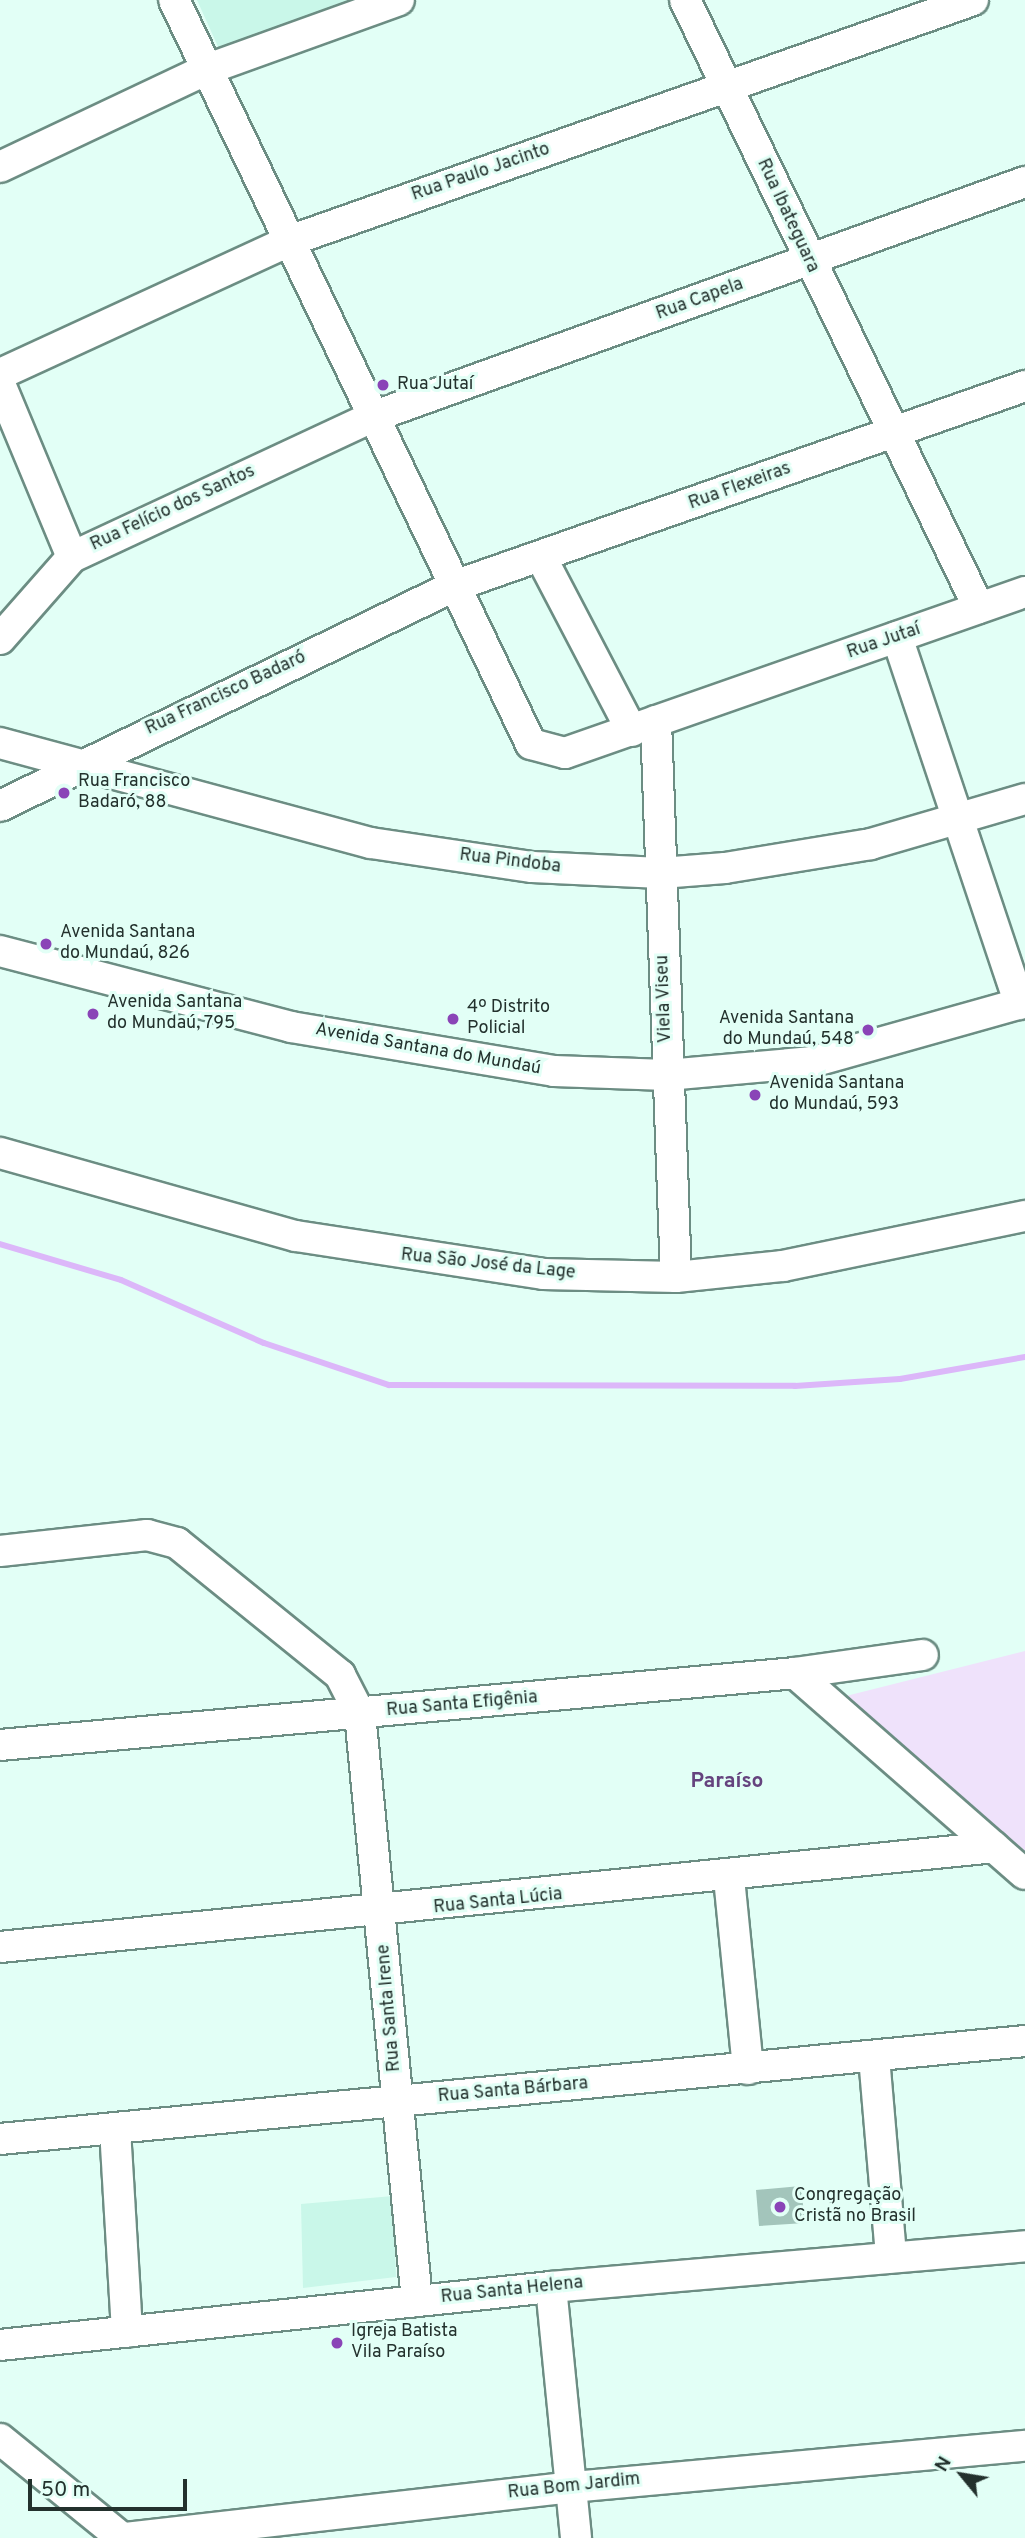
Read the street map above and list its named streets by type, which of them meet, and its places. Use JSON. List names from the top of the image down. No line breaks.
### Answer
{"streets":{"street":["Rua Paulo Jacinto","Rua Ibateguara","Rua Capela","Rua Flexeiras","Rua Felício dos Santos","Rua Jutaí","Rua Francisco Badaró","Rua Pindoba","Viela Viseu","Avenida Santana do Mundaú","Rua São José da Lage","Rua Santa Efigênia","Rua Santa Lúcia","Rua Santa Irene","Rua Santa Bárbara","Rua Santa Helena","Rua Bom Jardim"]},"crossings":[["Rua Paulo Jacinto","Rua Ibateguara"],["Rua Paulo Jacinto","Rua Jutaí"],["Rua Ibateguara","Rua Capela"],["Rua Ibateguara","Rua Flexeiras"],["Rua Ibateguara","Rua Jutaí"],["Rua Capela","Rua Felício dos Santos"],["Rua Capela","Rua Jutaí"],["Rua Flexeiras","Rua Jutaí"],["Rua Flexeiras","Rua Francisco Badaró"],["Rua Flexeiras","Viela Viseu"],["Rua Felício dos Santos","Rua Jutaí"],["Rua Jutaí","Rua Francisco Badaró"],["Rua Jutaí","Viela Viseu"],["Rua Francisco Badaró","Rua Pindoba"],["Rua Pindoba","Viela Viseu"],["Viela Viseu","Avenida Santana do Mundaú"],["Viela Viseu","Rua São José da Lage"],["Rua Santa Efigênia","Rua Santa Irene"],["Rua Santa Lúcia","Rua Santa Irene"],["Rua Santa Irene","Rua Santa Bárbara"],["Rua Santa Irene","Rua Santa Helena"]],"districts":["Paraíso"],"places":["Rua Jutaí","Rua Francisco Badaró, 88","Avenida Santana do Mundaú, 826","Avenida Santana do Mundaú, 795","4º Distrito Policial","Avenida Santana do Mundaú, 548","Avenida Santana do Mundaú, 593","Congregação Cristã no Brasil","Igreja Batista Vila Paraíso"],"scale_bar":"50 m","north":"top left"}
